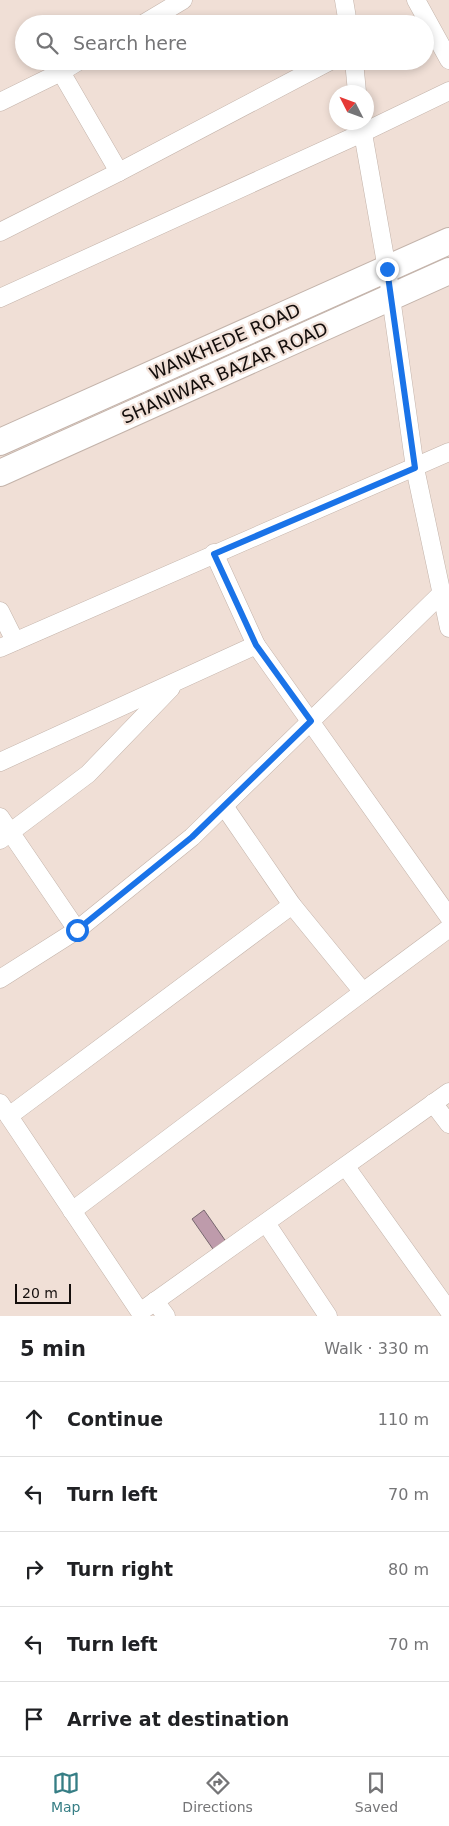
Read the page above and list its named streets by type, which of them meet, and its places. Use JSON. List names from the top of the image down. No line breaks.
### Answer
{"streets":{"main road":["WANKHEDE ROAD","SHANIWAR BAZAR ROAD"]},"scale_bar":"20 m","north":"top left","page":{"search":"Search here","scale":"20 m","heading":["5 min","Walk · 330 m"],"list":[["Continue","110 m"],["Turn left","70 m"],["Turn right","80 m"],["Turn left","70 m"],"Arrive at destination"],"nav":["Map","Directions","Saved"]}}
